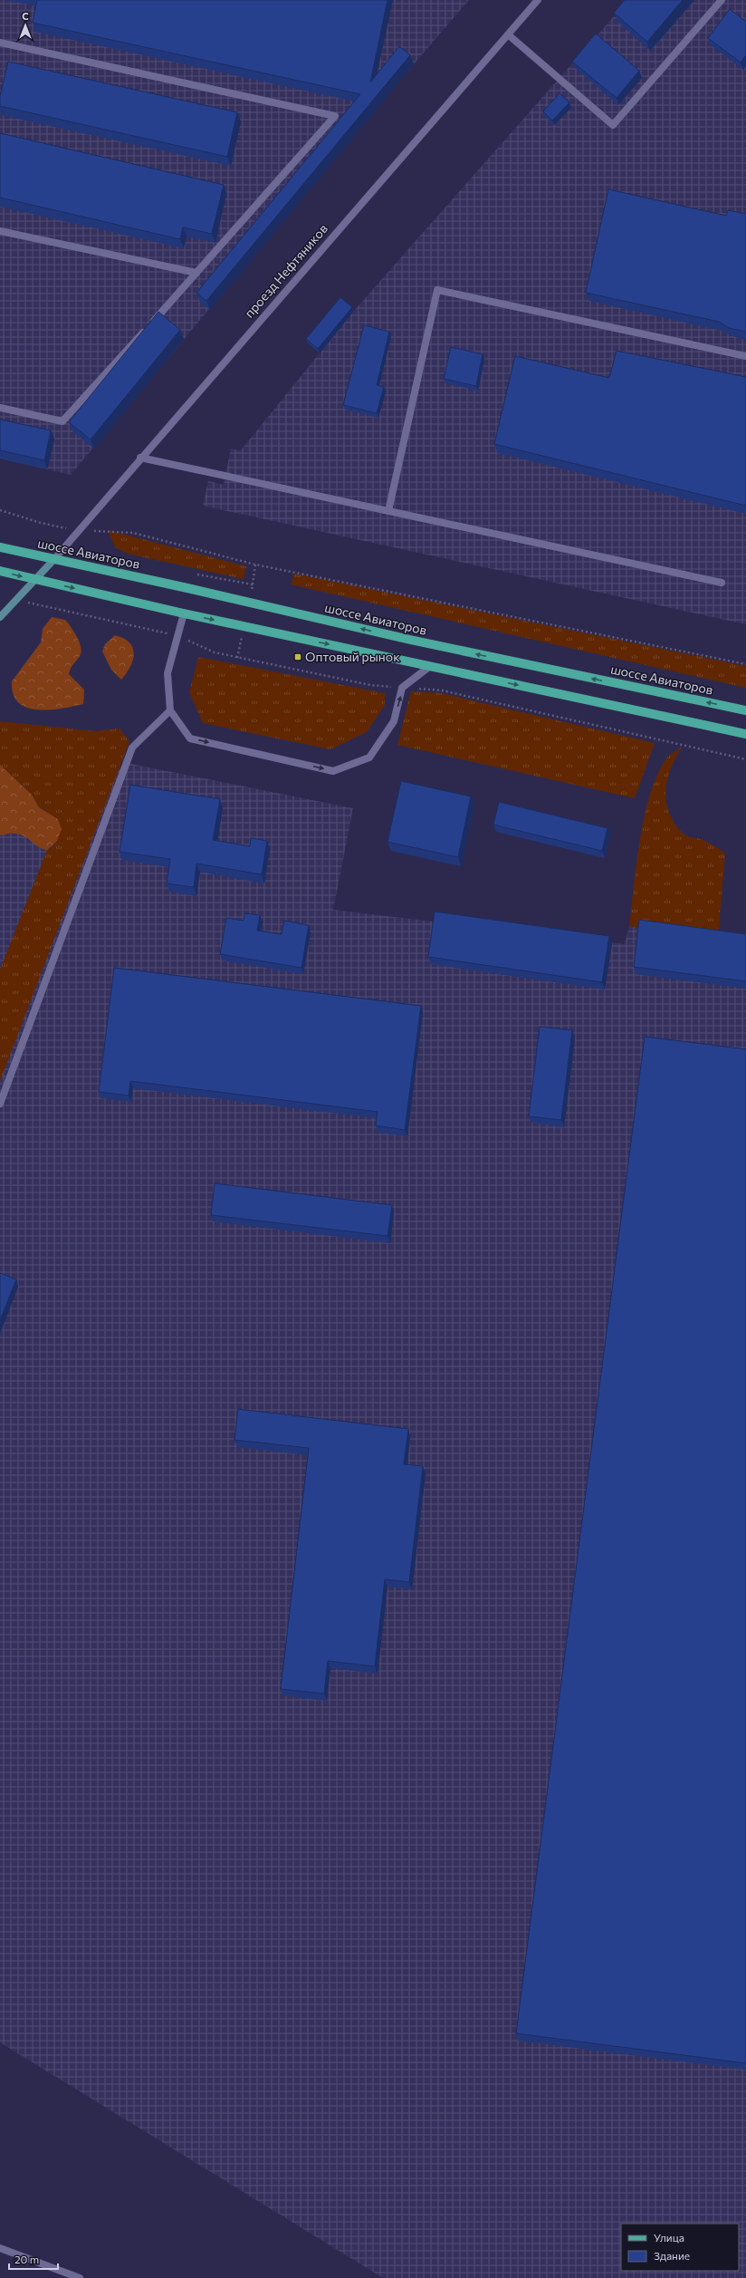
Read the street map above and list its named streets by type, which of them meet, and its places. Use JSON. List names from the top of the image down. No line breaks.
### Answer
{"streets":{"main road":["шоссе Авиаторов"],"street":["проезд Нефтяников"]},"crossings":[["проезд Нефтяников","шоссе Авиаторов"]],"places":{"transit":["Оптовый рынок"]},"legend":["Улица","Здание"],"scale_bar":"20 m","north":"top"}
